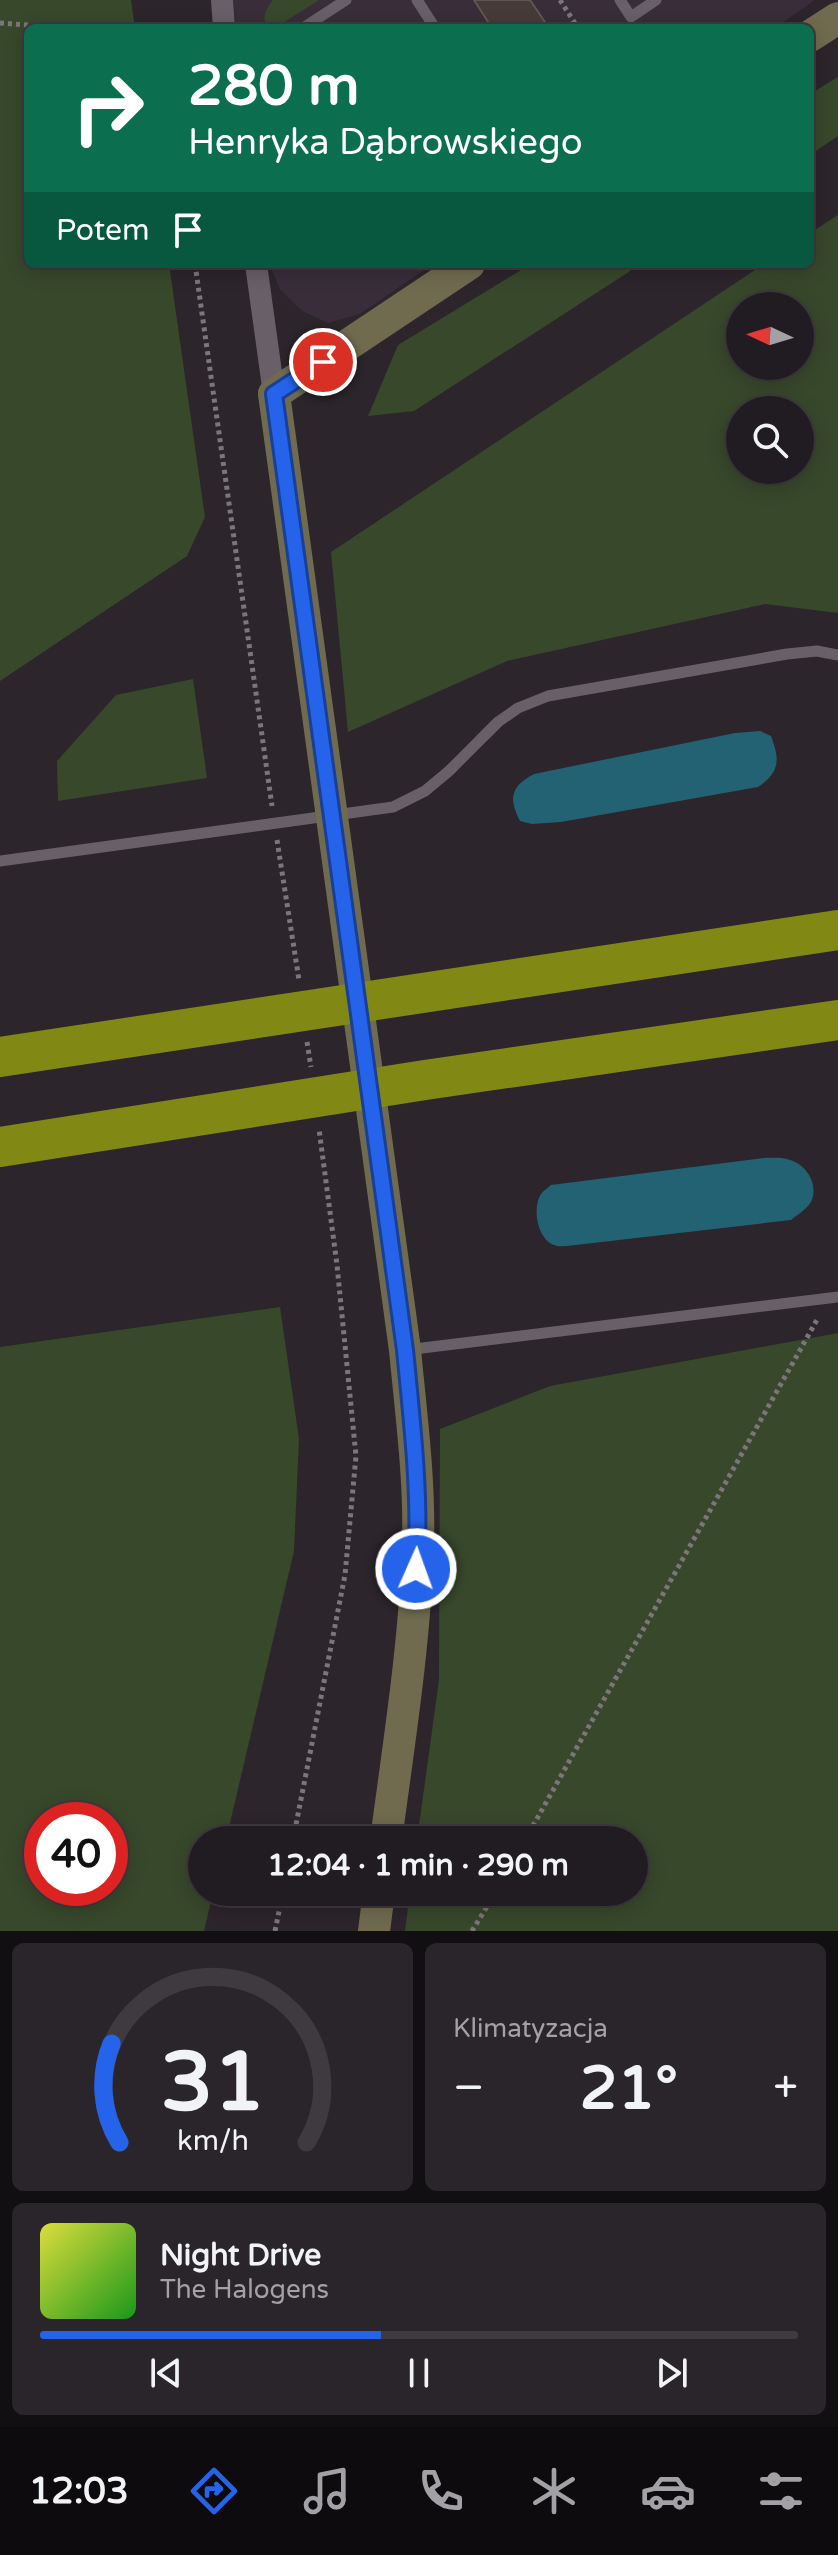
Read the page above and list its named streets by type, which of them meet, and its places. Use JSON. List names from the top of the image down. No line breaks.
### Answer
{"north":"left","page":{"turn":["280 m","Henryka Dąbrowskiego"],"then":"Potem","limit":"40","trip":"12:04 · 1 min · 290 m","tile":"Klimatyzacja","heat":["−","21°","+"],"song":["Night Drive","The Halogens"],"tabs":"12:03","gauge":["31","km/h"]}}
